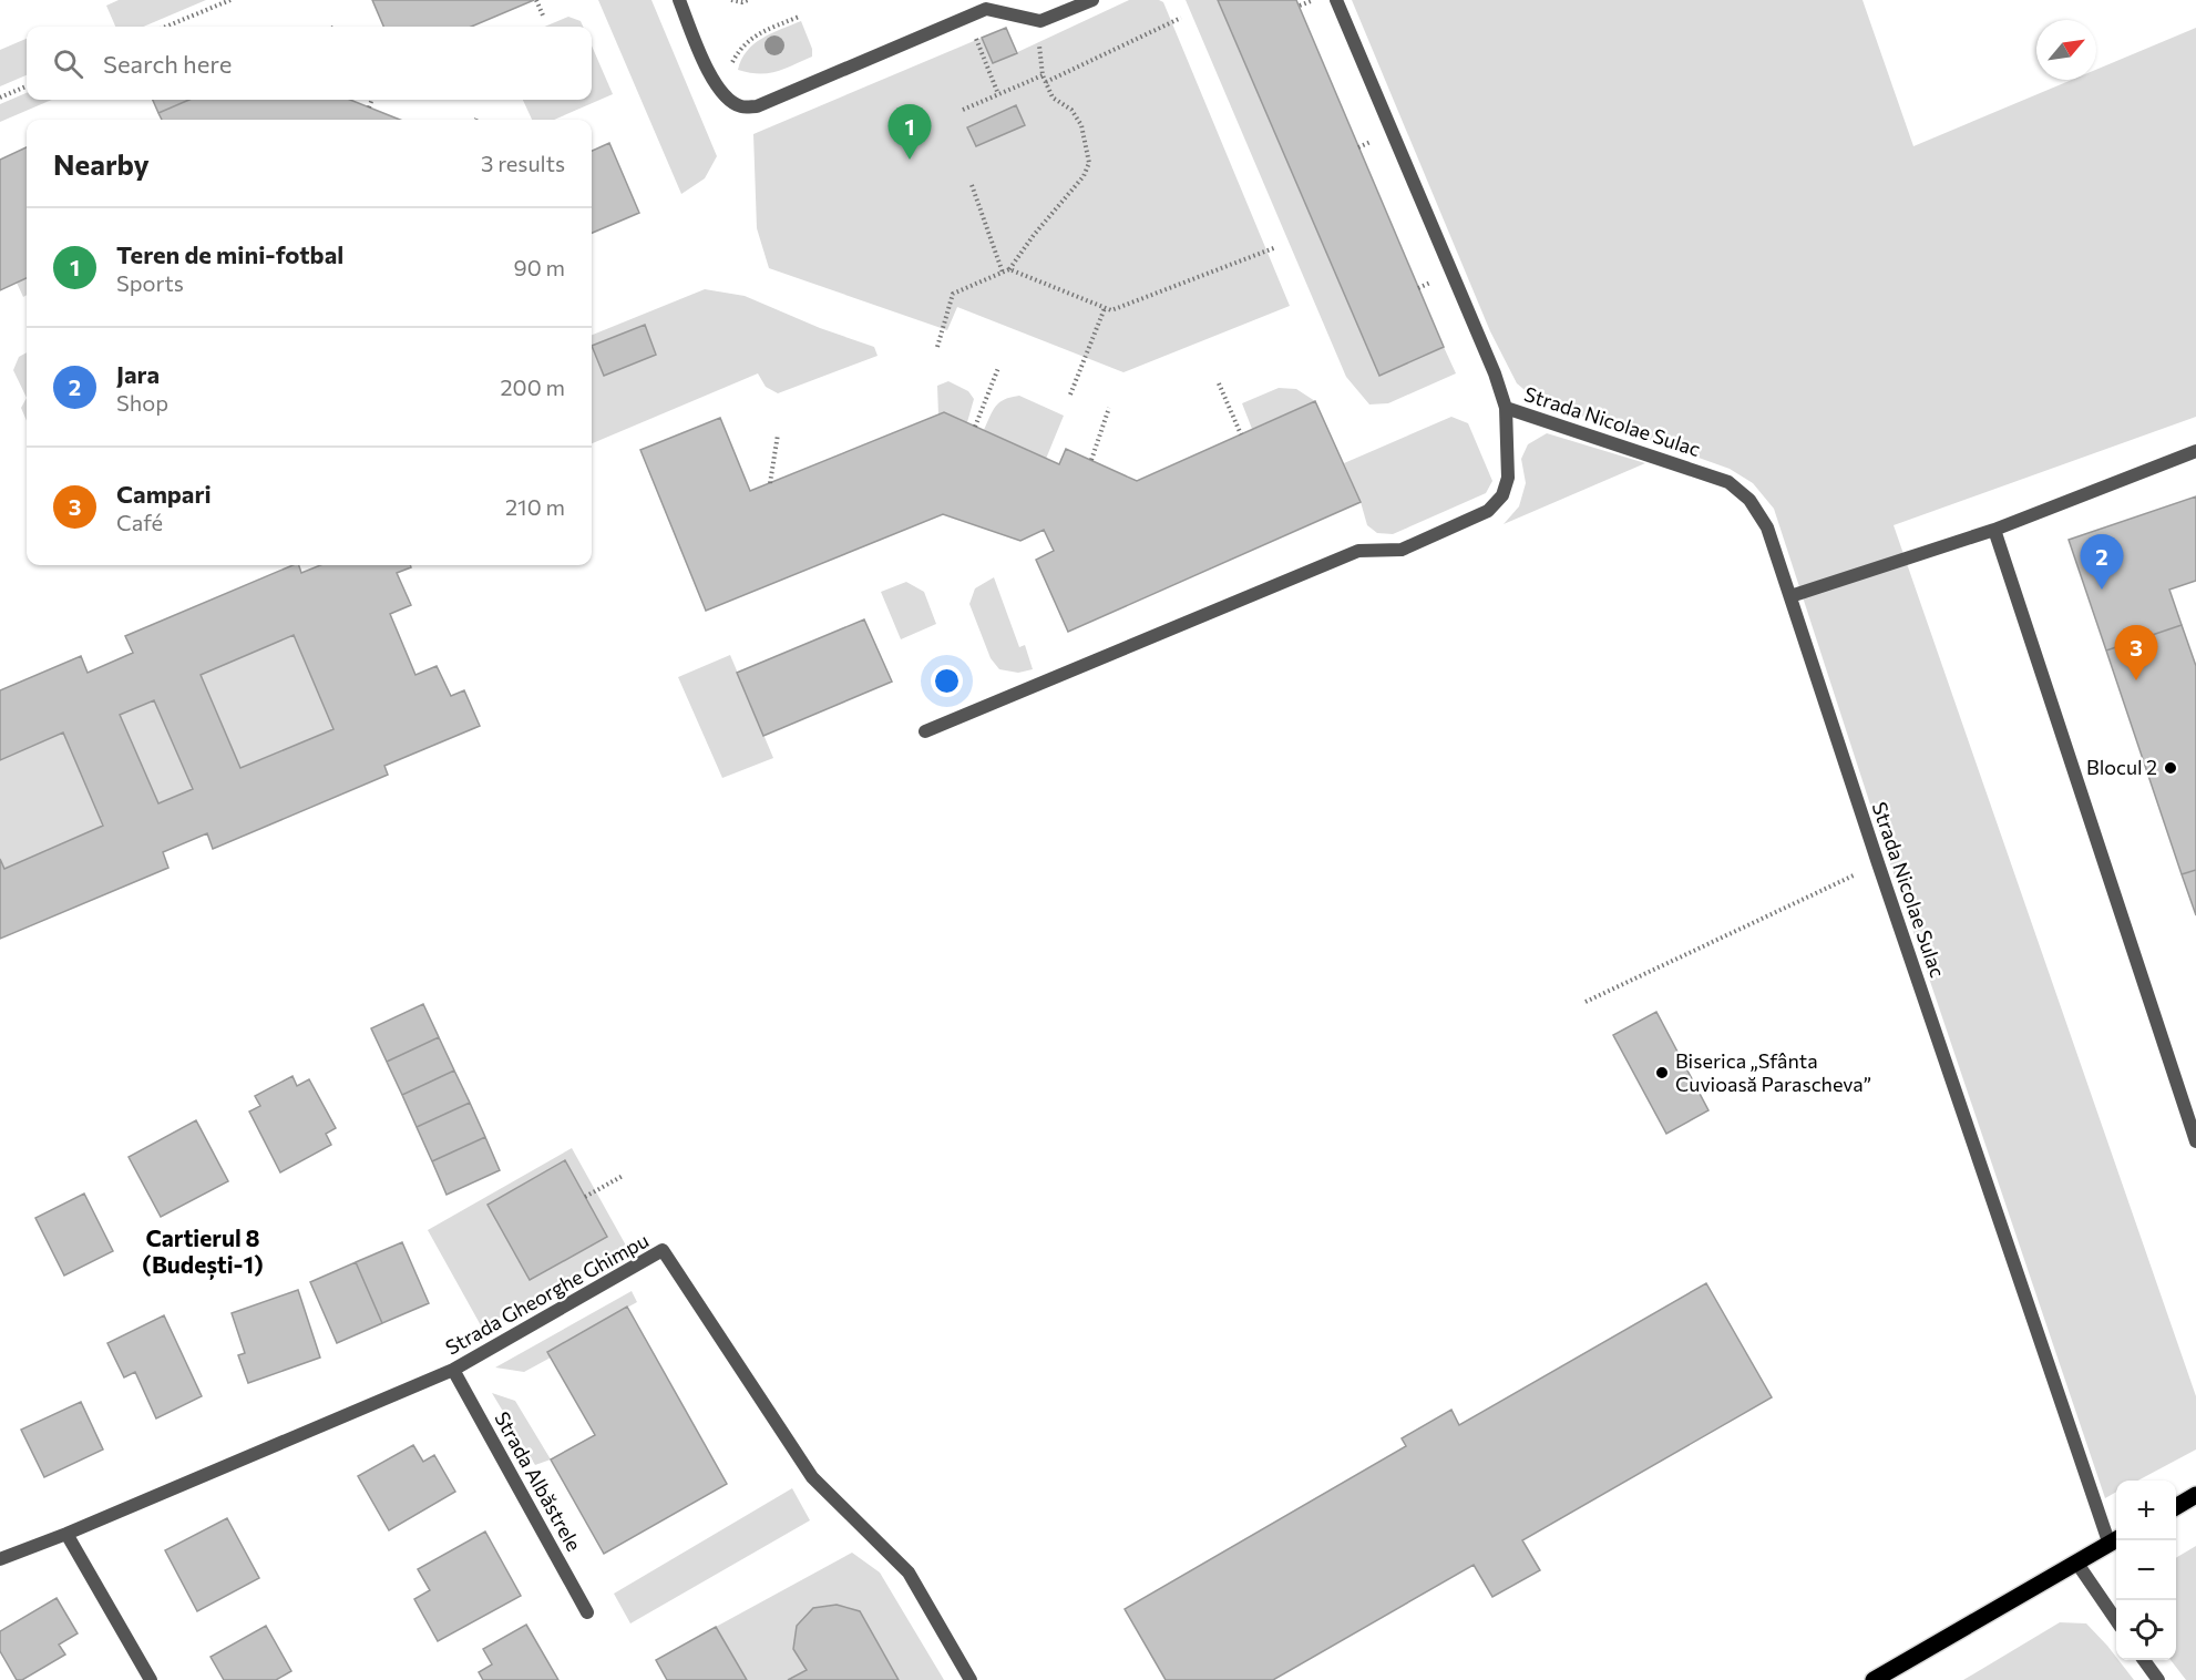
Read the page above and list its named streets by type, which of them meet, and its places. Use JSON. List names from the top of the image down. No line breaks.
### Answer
{"streets":{"street":["Strada Nicolae Sulac","Strada Gheorghe Ghimpu","Strada Albăstrele"]},"crossings":[["Strada Gheorghe Ghimpu","Strada Albăstrele"]],"districts":["Cartierul 8 (Budești-1)"],"places":["Blocul 2","Biserica „Sfânta Cuvioasă Parascheva”"],"north":"top right","page":{"search":"Search here","pins":["1","2","3"],"heading":["Nearby","3 results"],"list":[{"mark":"1","name":"Teren de mini-fotbal","note":"Sports","value":"90 m"},{"mark":"2","name":"Jara","note":"Shop","value":"200 m"},{"mark":"3","name":"Campari","note":"Café","value":"210 m"}],"map_buttons":["+","−"]}}
